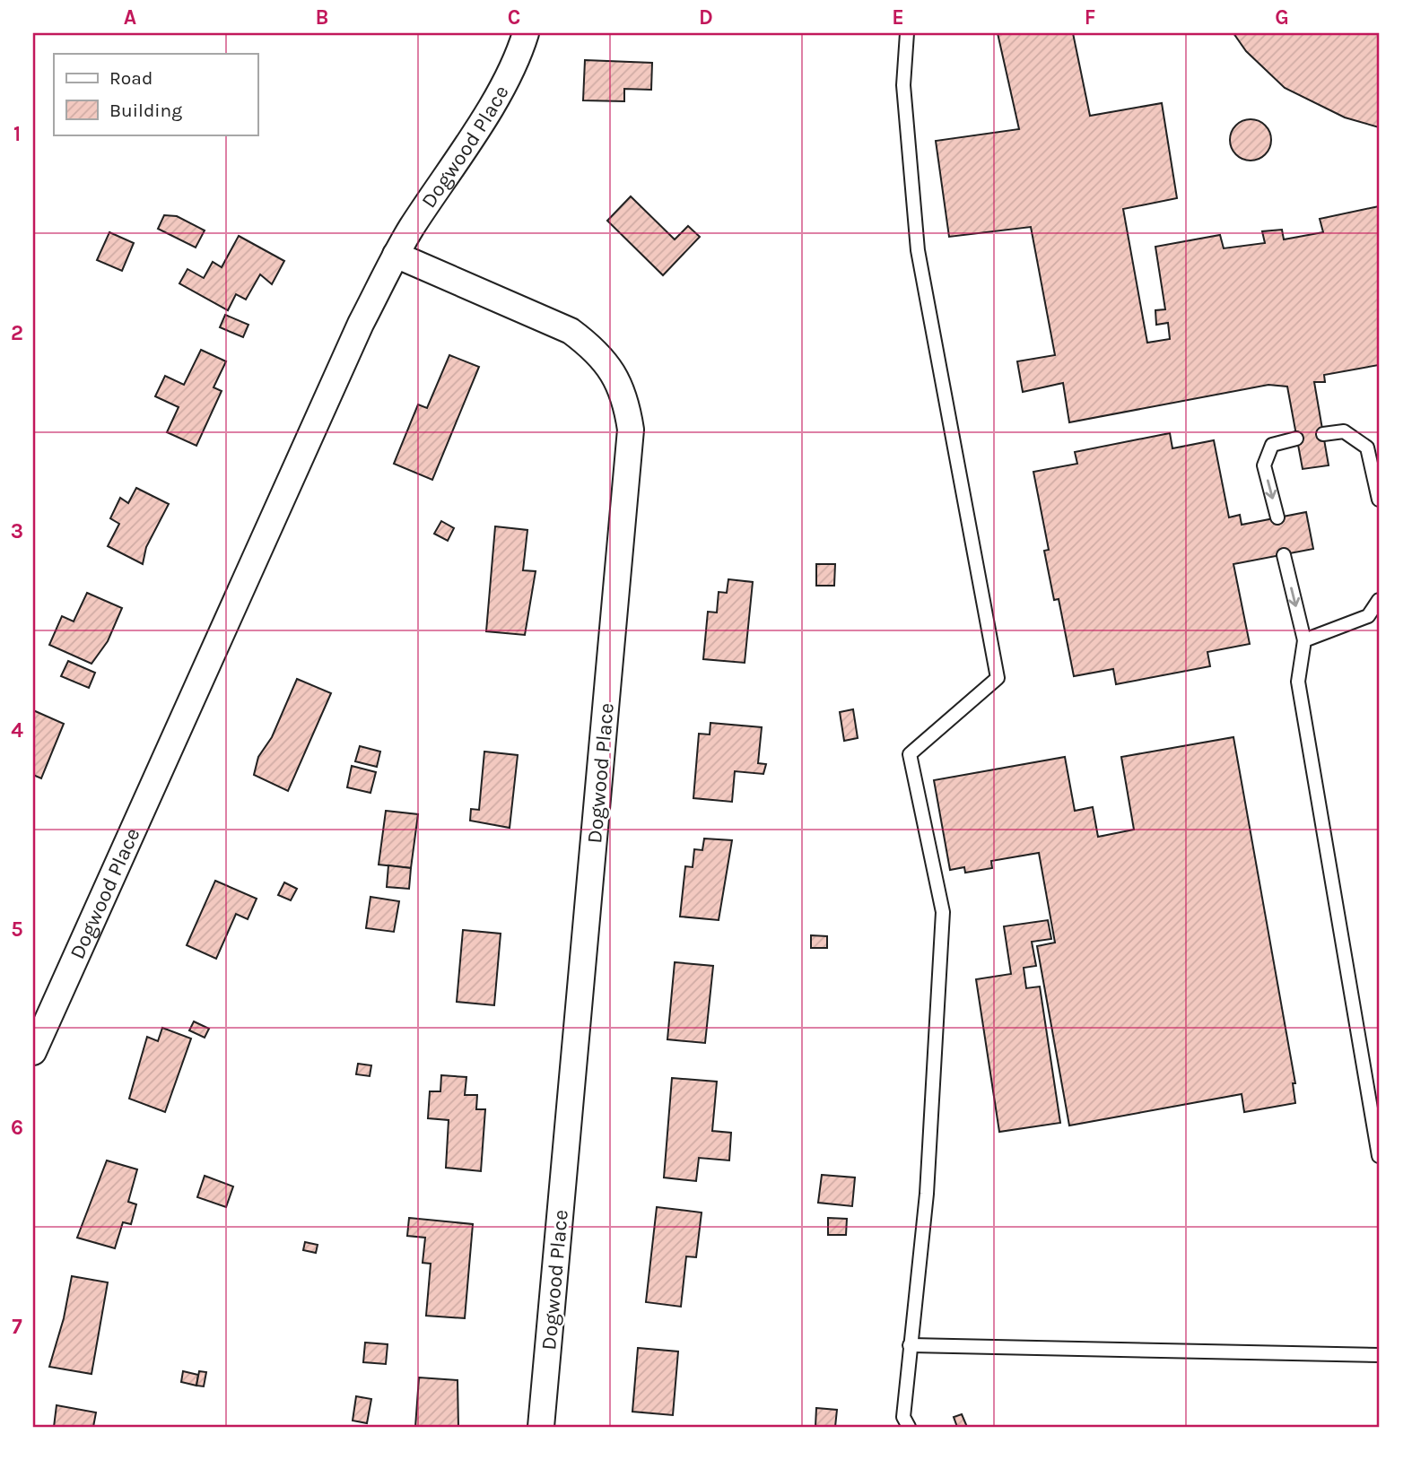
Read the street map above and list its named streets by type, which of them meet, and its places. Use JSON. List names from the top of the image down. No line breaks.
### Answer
{"streets":{"street":["Dogwood Place"]},"legend":["Road","Building"],"grid":{"columns":["A","B","C","D","E","F","G"],"rows":["1","2","3","4","5","6","7"]}}
